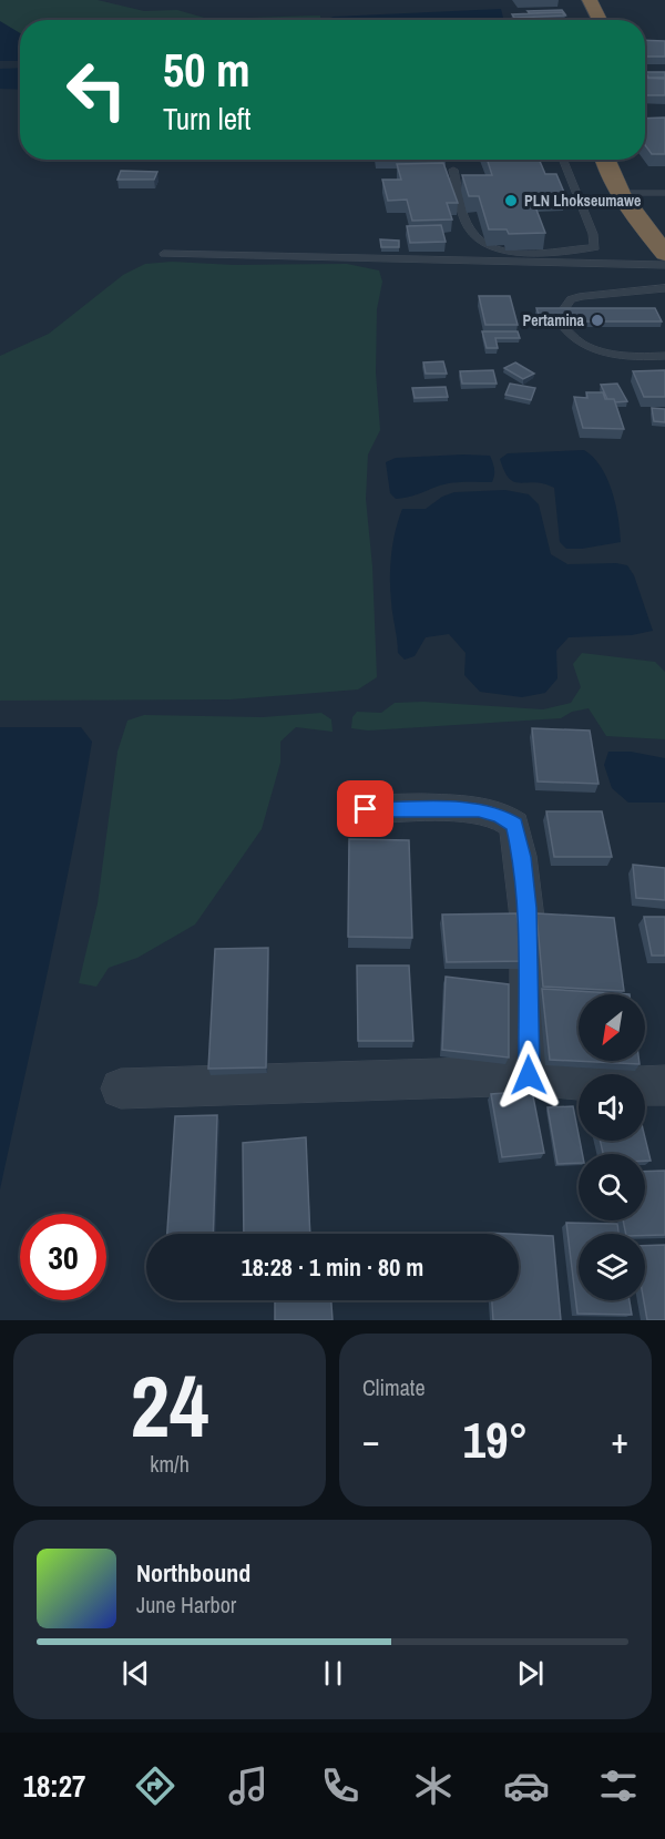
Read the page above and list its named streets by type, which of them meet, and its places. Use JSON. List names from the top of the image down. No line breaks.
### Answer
{"places":["PLN Lhokseumawe","Pertamina"],"north":"bottom left","page":{"turn":["50 m","Turn left"],"limit":"30","trip":"18:28 · 1 min · 80 m","tile":[["24","km/h"],"Climate"],"heat":["−","19°","+"],"song":["Northbound","June Harbor"],"tabs":"18:27"}}
